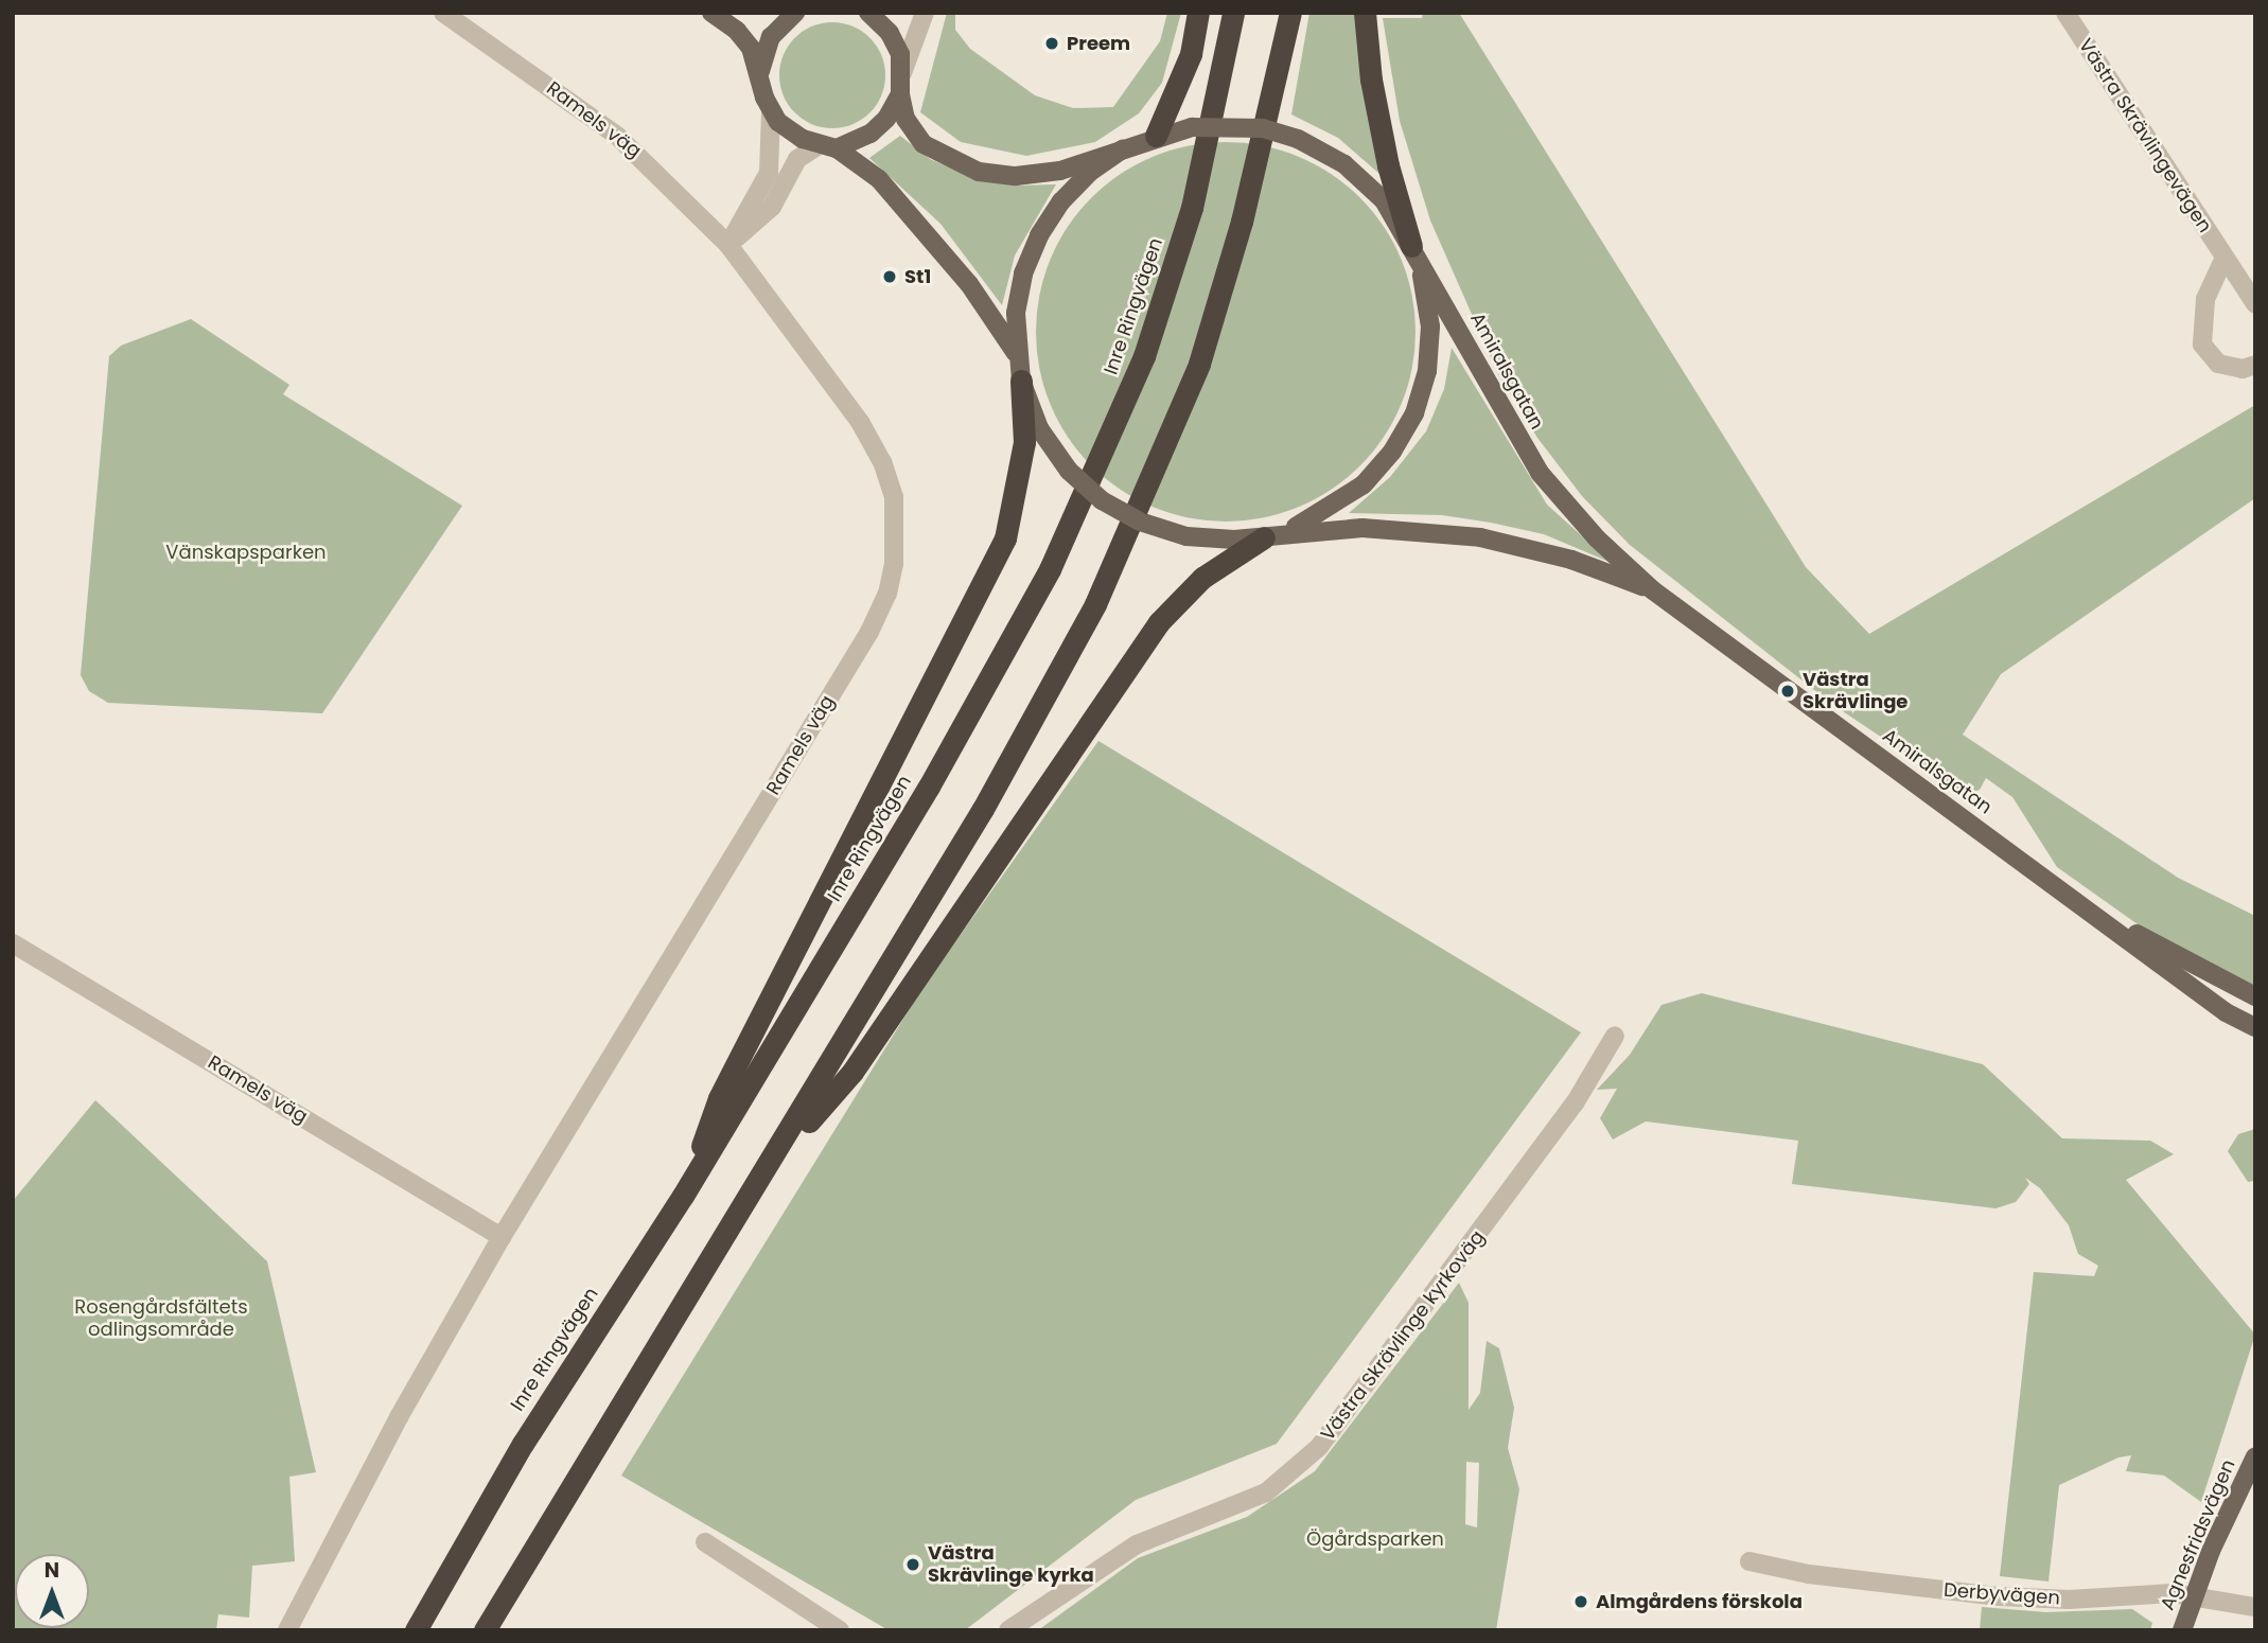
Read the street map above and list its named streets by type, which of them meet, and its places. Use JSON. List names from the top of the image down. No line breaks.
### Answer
{"streets":{"highway":["Inre Ringvägen"],"main road":["Amiralsgatan","Agnesfridsvägen"],"street":["Ramels väg","Västra Skrävlingevägen","Västra Skrävlinge kyrkoväg","Derbyvägen"]},"crossings":[["Agnesfridsvägen","Derbyvägen"]],"parks":["Vänskapsparken","Rosengårdsfältets odlingsområde","Ögårdsparken"],"places":["Preem","St1","Västra Skrävlinge","Västra Skrävlinge kyrka","Almgårdens förskola"],"north":"top"}
